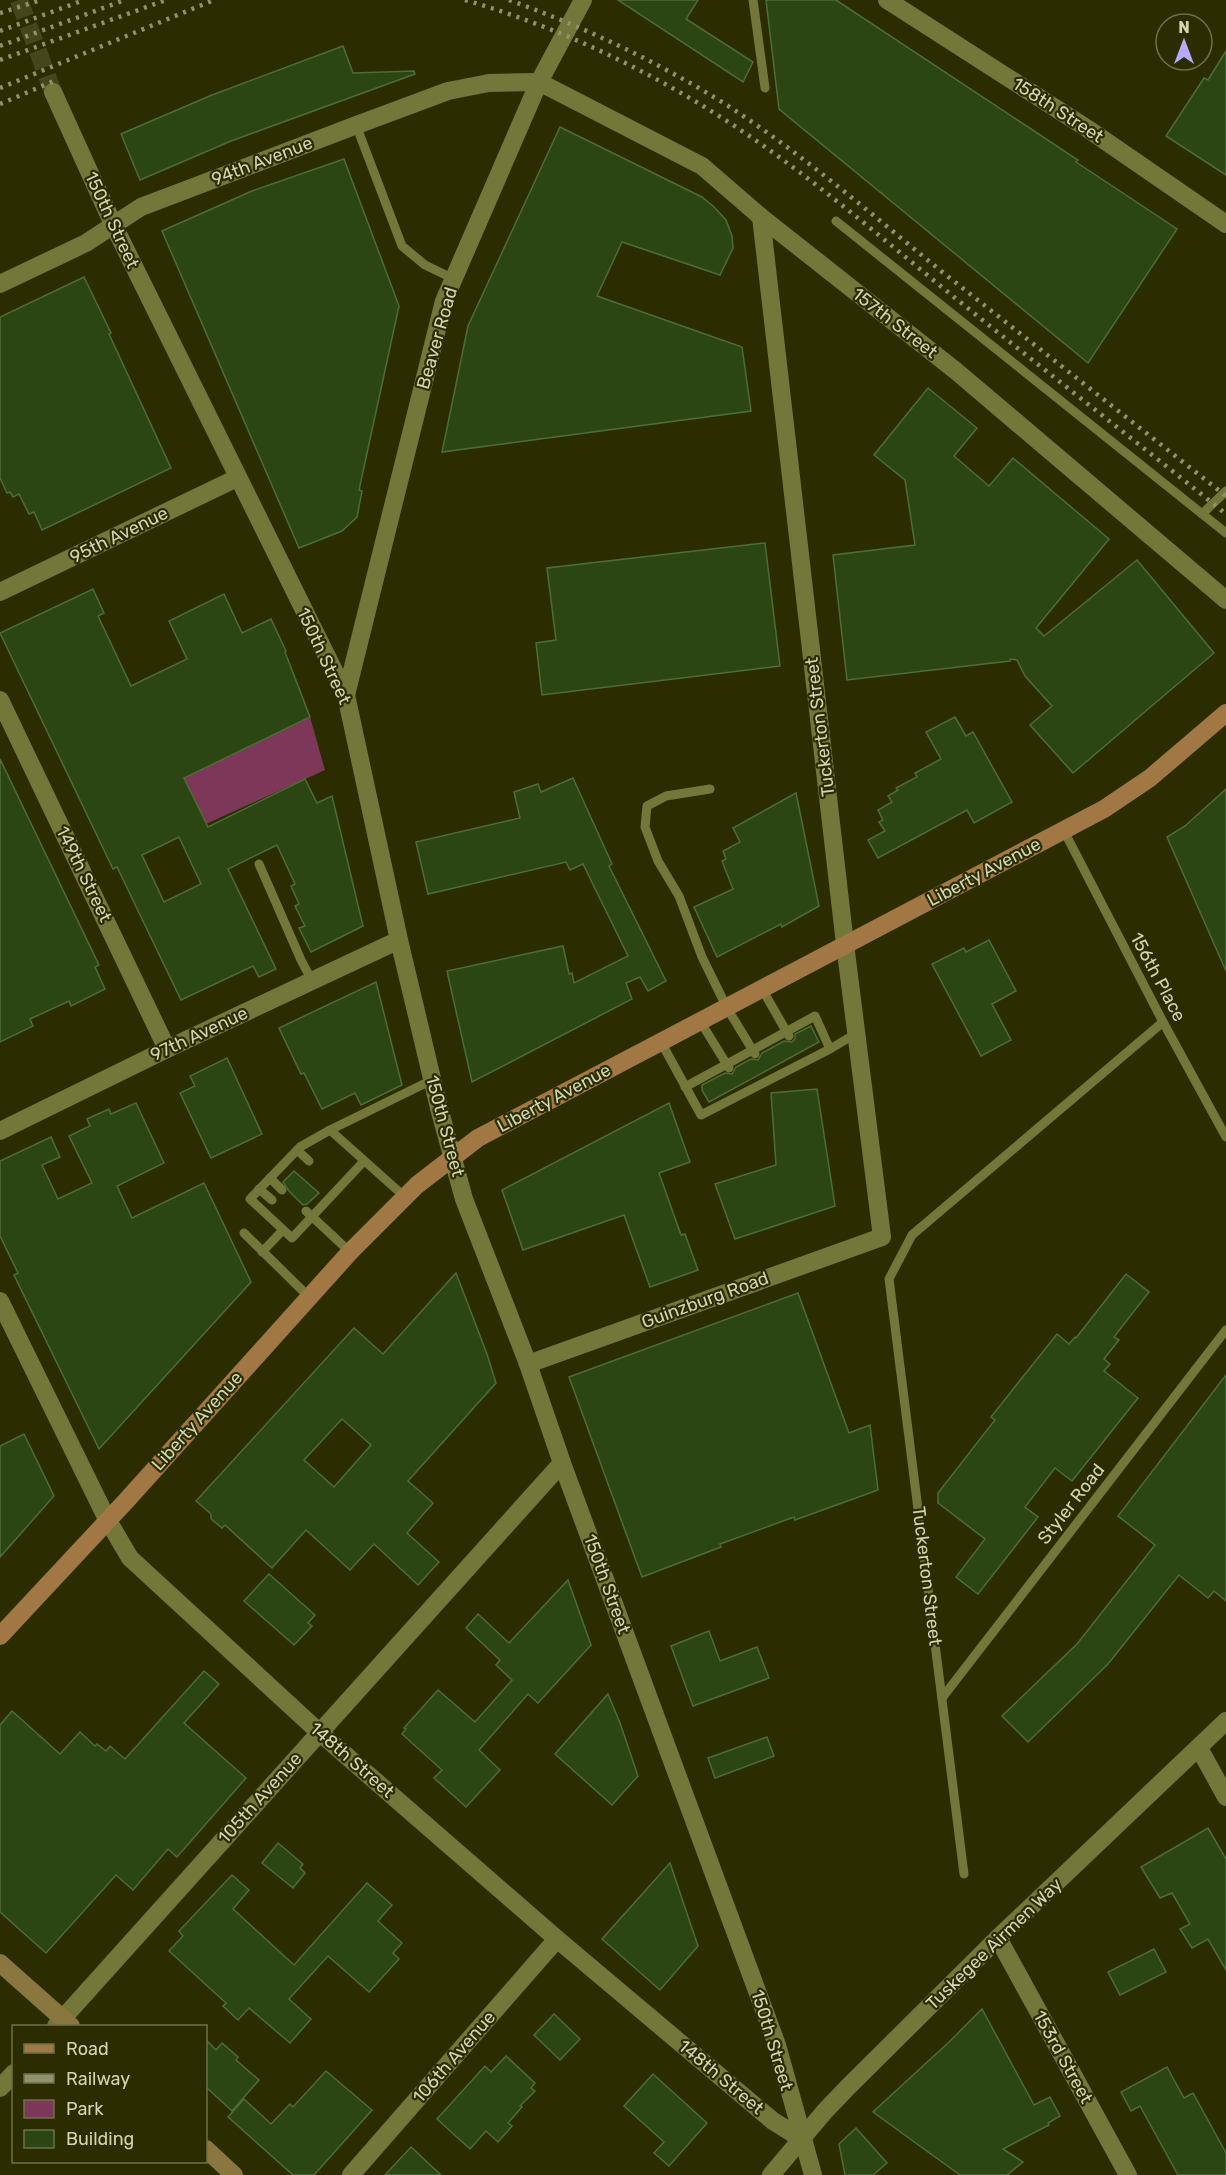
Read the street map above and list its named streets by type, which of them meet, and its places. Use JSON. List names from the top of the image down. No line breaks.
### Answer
{"streets":{"main road":["Liberty Avenue"],"street":["158th Street","94th Avenue","150th Street","157th Street","Beaver Road","95th Avenue","Tuckerton Street","149th Street","97th Avenue","Guinzburg Road","148th Street","105th Avenue","Tuskegee Airmen Way","106th Avenue","153rd Street"],"lane":["156th Place","Styler Road"]},"crossings":[["94th Avenue","150th Street"],["94th Avenue","157th Street"],["94th Avenue","Beaver Road"],["150th Street","Beaver Road"],["150th Street","95th Avenue"],["150th Street","Liberty Avenue"],["150th Street","97th Avenue"],["150th Street","Guinzburg Road"],["150th Street","148th Street"],["150th Street","105th Avenue"],["150th Street","Tuskegee Airmen Way"],["157th Street","Beaver Road"],["157th Street","Tuckerton Street"],["Tuckerton Street","Liberty Avenue"],["Tuckerton Street","156th Place"],["Tuckerton Street","Guinzburg Road"],["Tuckerton Street","Styler Road"],["Liberty Avenue","156th Place"],["Liberty Avenue","148th Street"],["149th Street","97th Avenue"],["148th Street","105th Avenue"],["148th Street","Tuskegee Airmen Way"],["148th Street","106th Avenue"],["Tuskegee Airmen Way","153rd Street"]],"legend":["Road","Railway","Park","Building"],"north":"top"}
